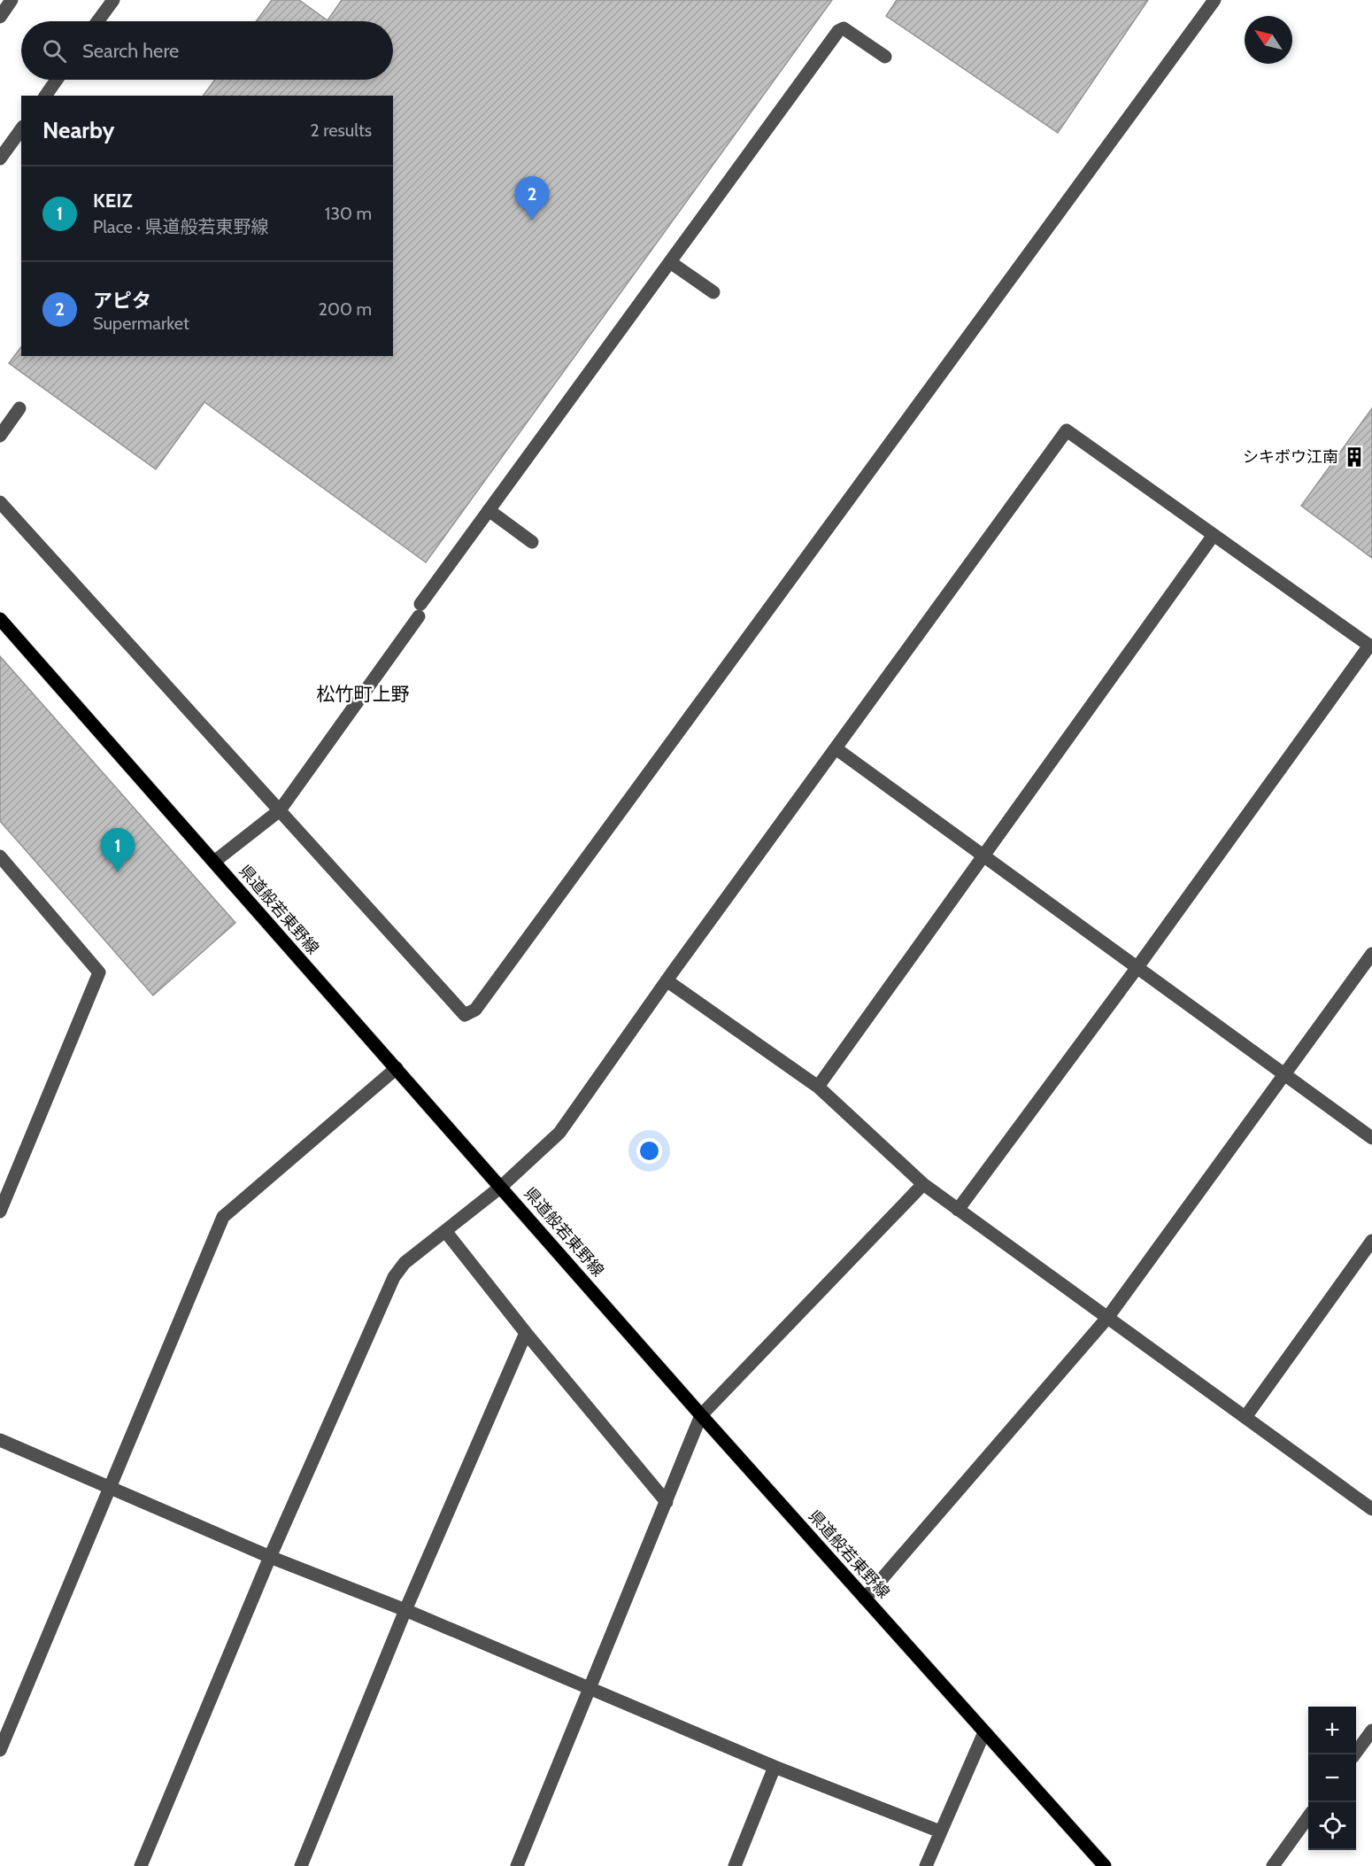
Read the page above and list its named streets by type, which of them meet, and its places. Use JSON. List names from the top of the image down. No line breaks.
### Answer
{"streets":{"main road":["県道般若東野線"]},"districts":["松竹町上野"],"places":{"building":["シキボウ江南"]},"north":"top left","page":{"search":"Search here","heading":["Nearby","2 results"],"list":[{"mark":"1","name":"KEIZ","note":"Place · 県道般若東野線","value":"130 m"},{"mark":"2","name":"アピタ","note":"Supermarket","value":"200 m"}],"pins":["2","1"],"map_buttons":["+","−"]}}
